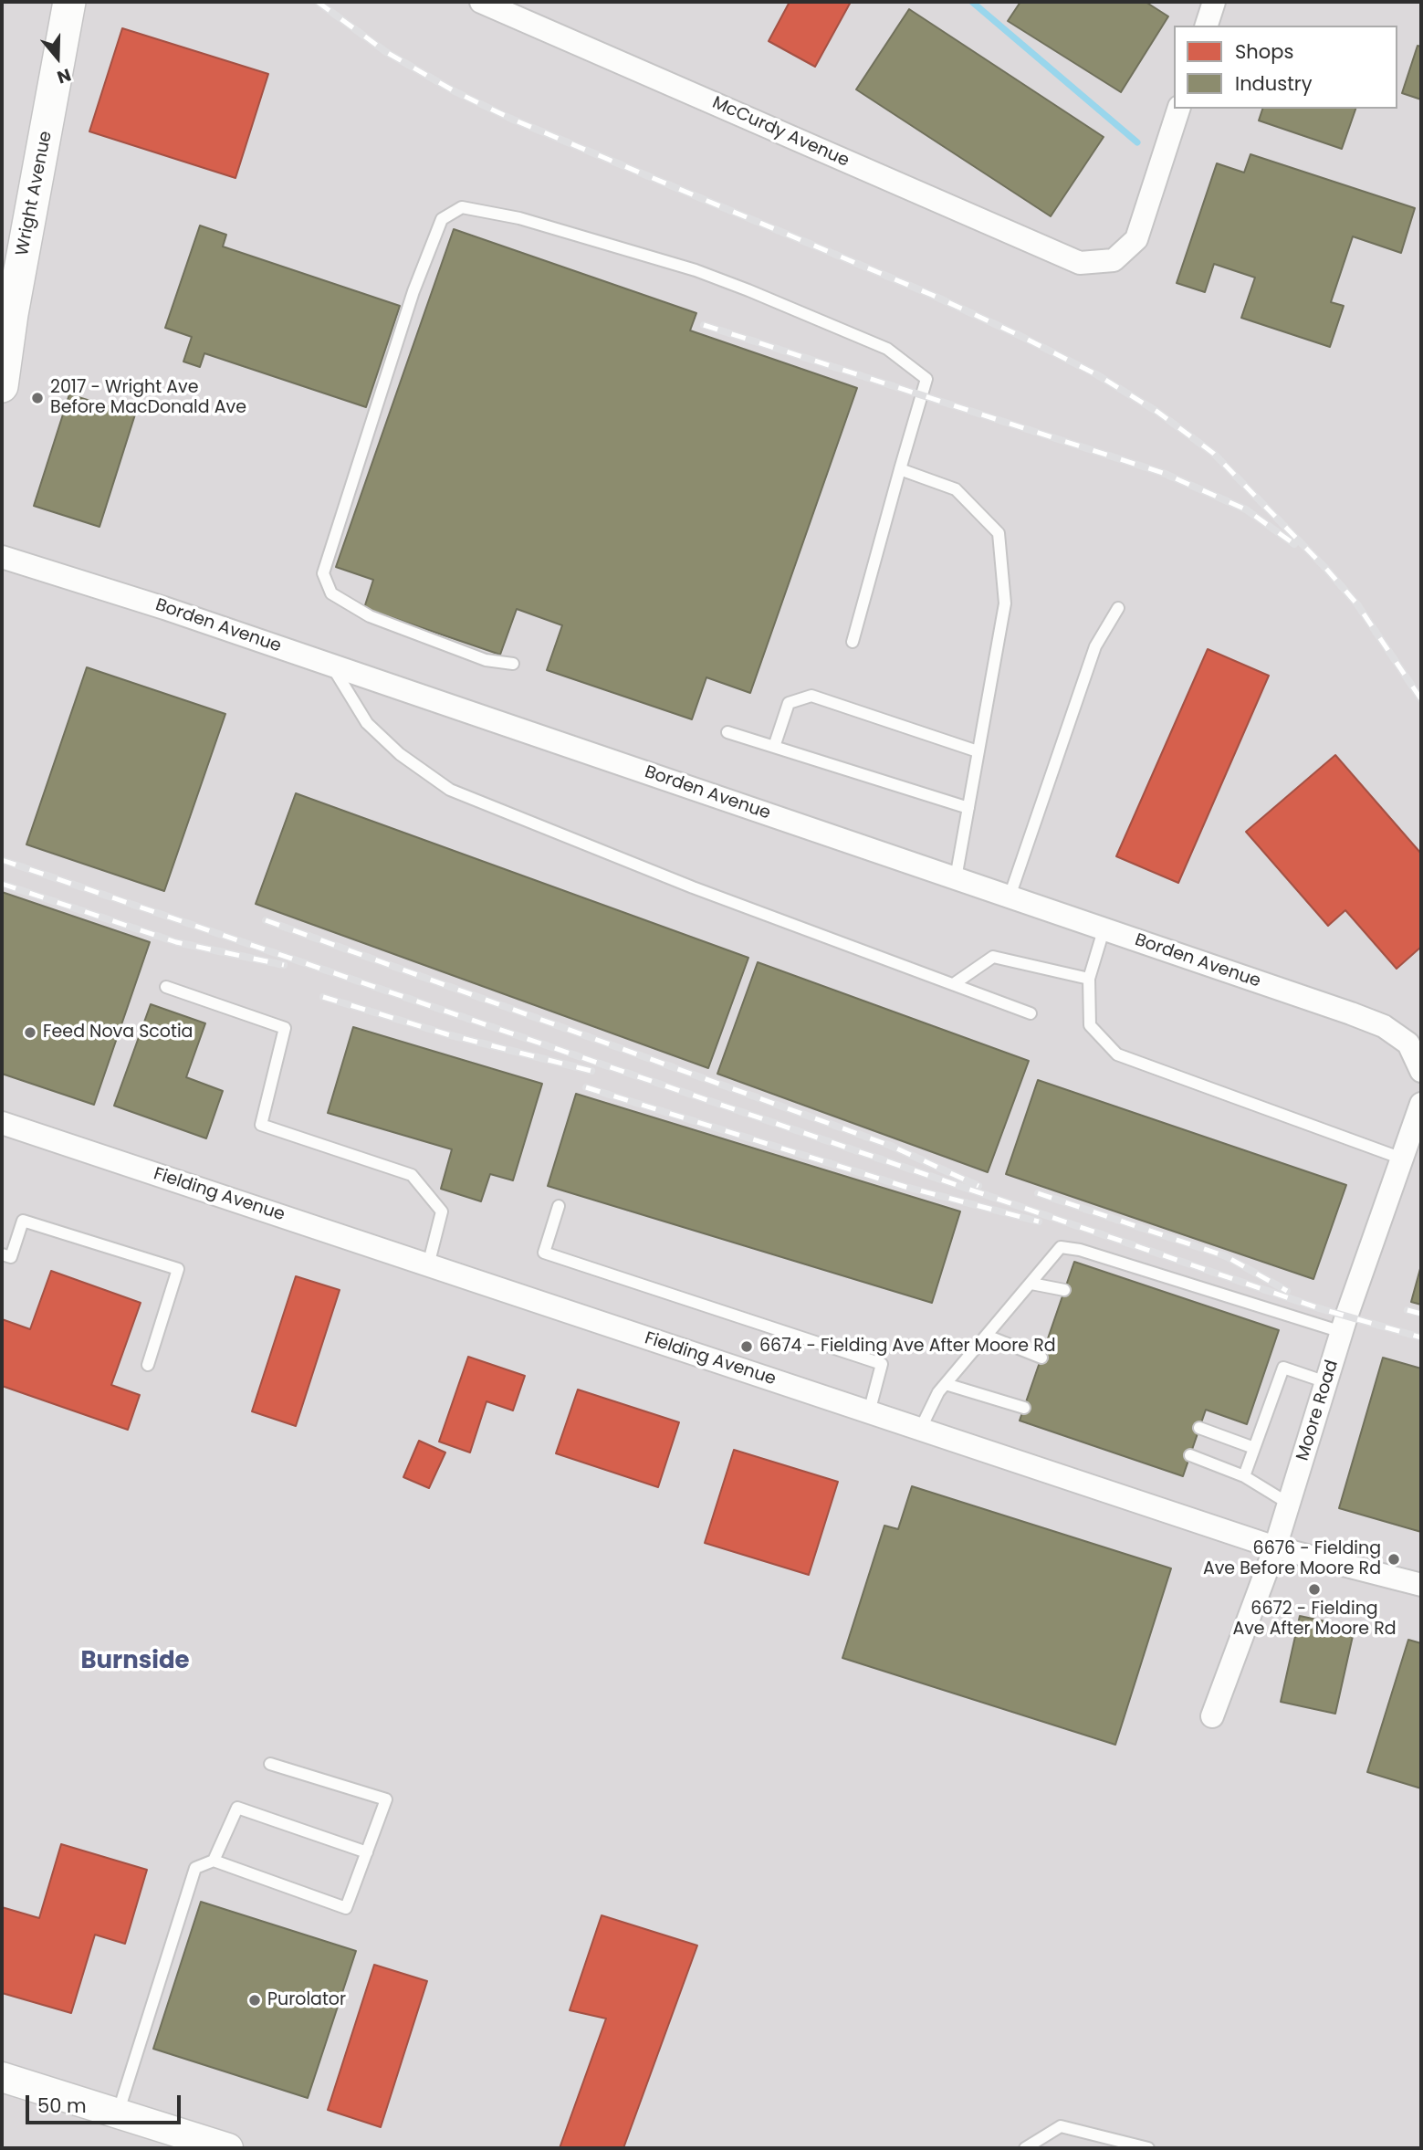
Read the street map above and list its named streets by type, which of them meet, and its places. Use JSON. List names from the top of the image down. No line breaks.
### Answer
{"streets":{"main road":["Wright Avenue"],"street":["McCurdy Avenue","Borden Avenue","Fielding Avenue","Moore Road"]},"crossings":[["Fielding Avenue","Moore Road"]],"districts":["Burnside"],"places":["2017 - Wright Ave Before MacDonald Ave","Feed Nova Scotia","6674 - Fielding Ave After Moore Rd","6676 - Fielding Ave Before Moore Rd","6672 - Fielding Ave After Moore Rd","Purolator"],"legend":["Shops","Industry"],"scale_bar":"50 m","north":"bottom"}
